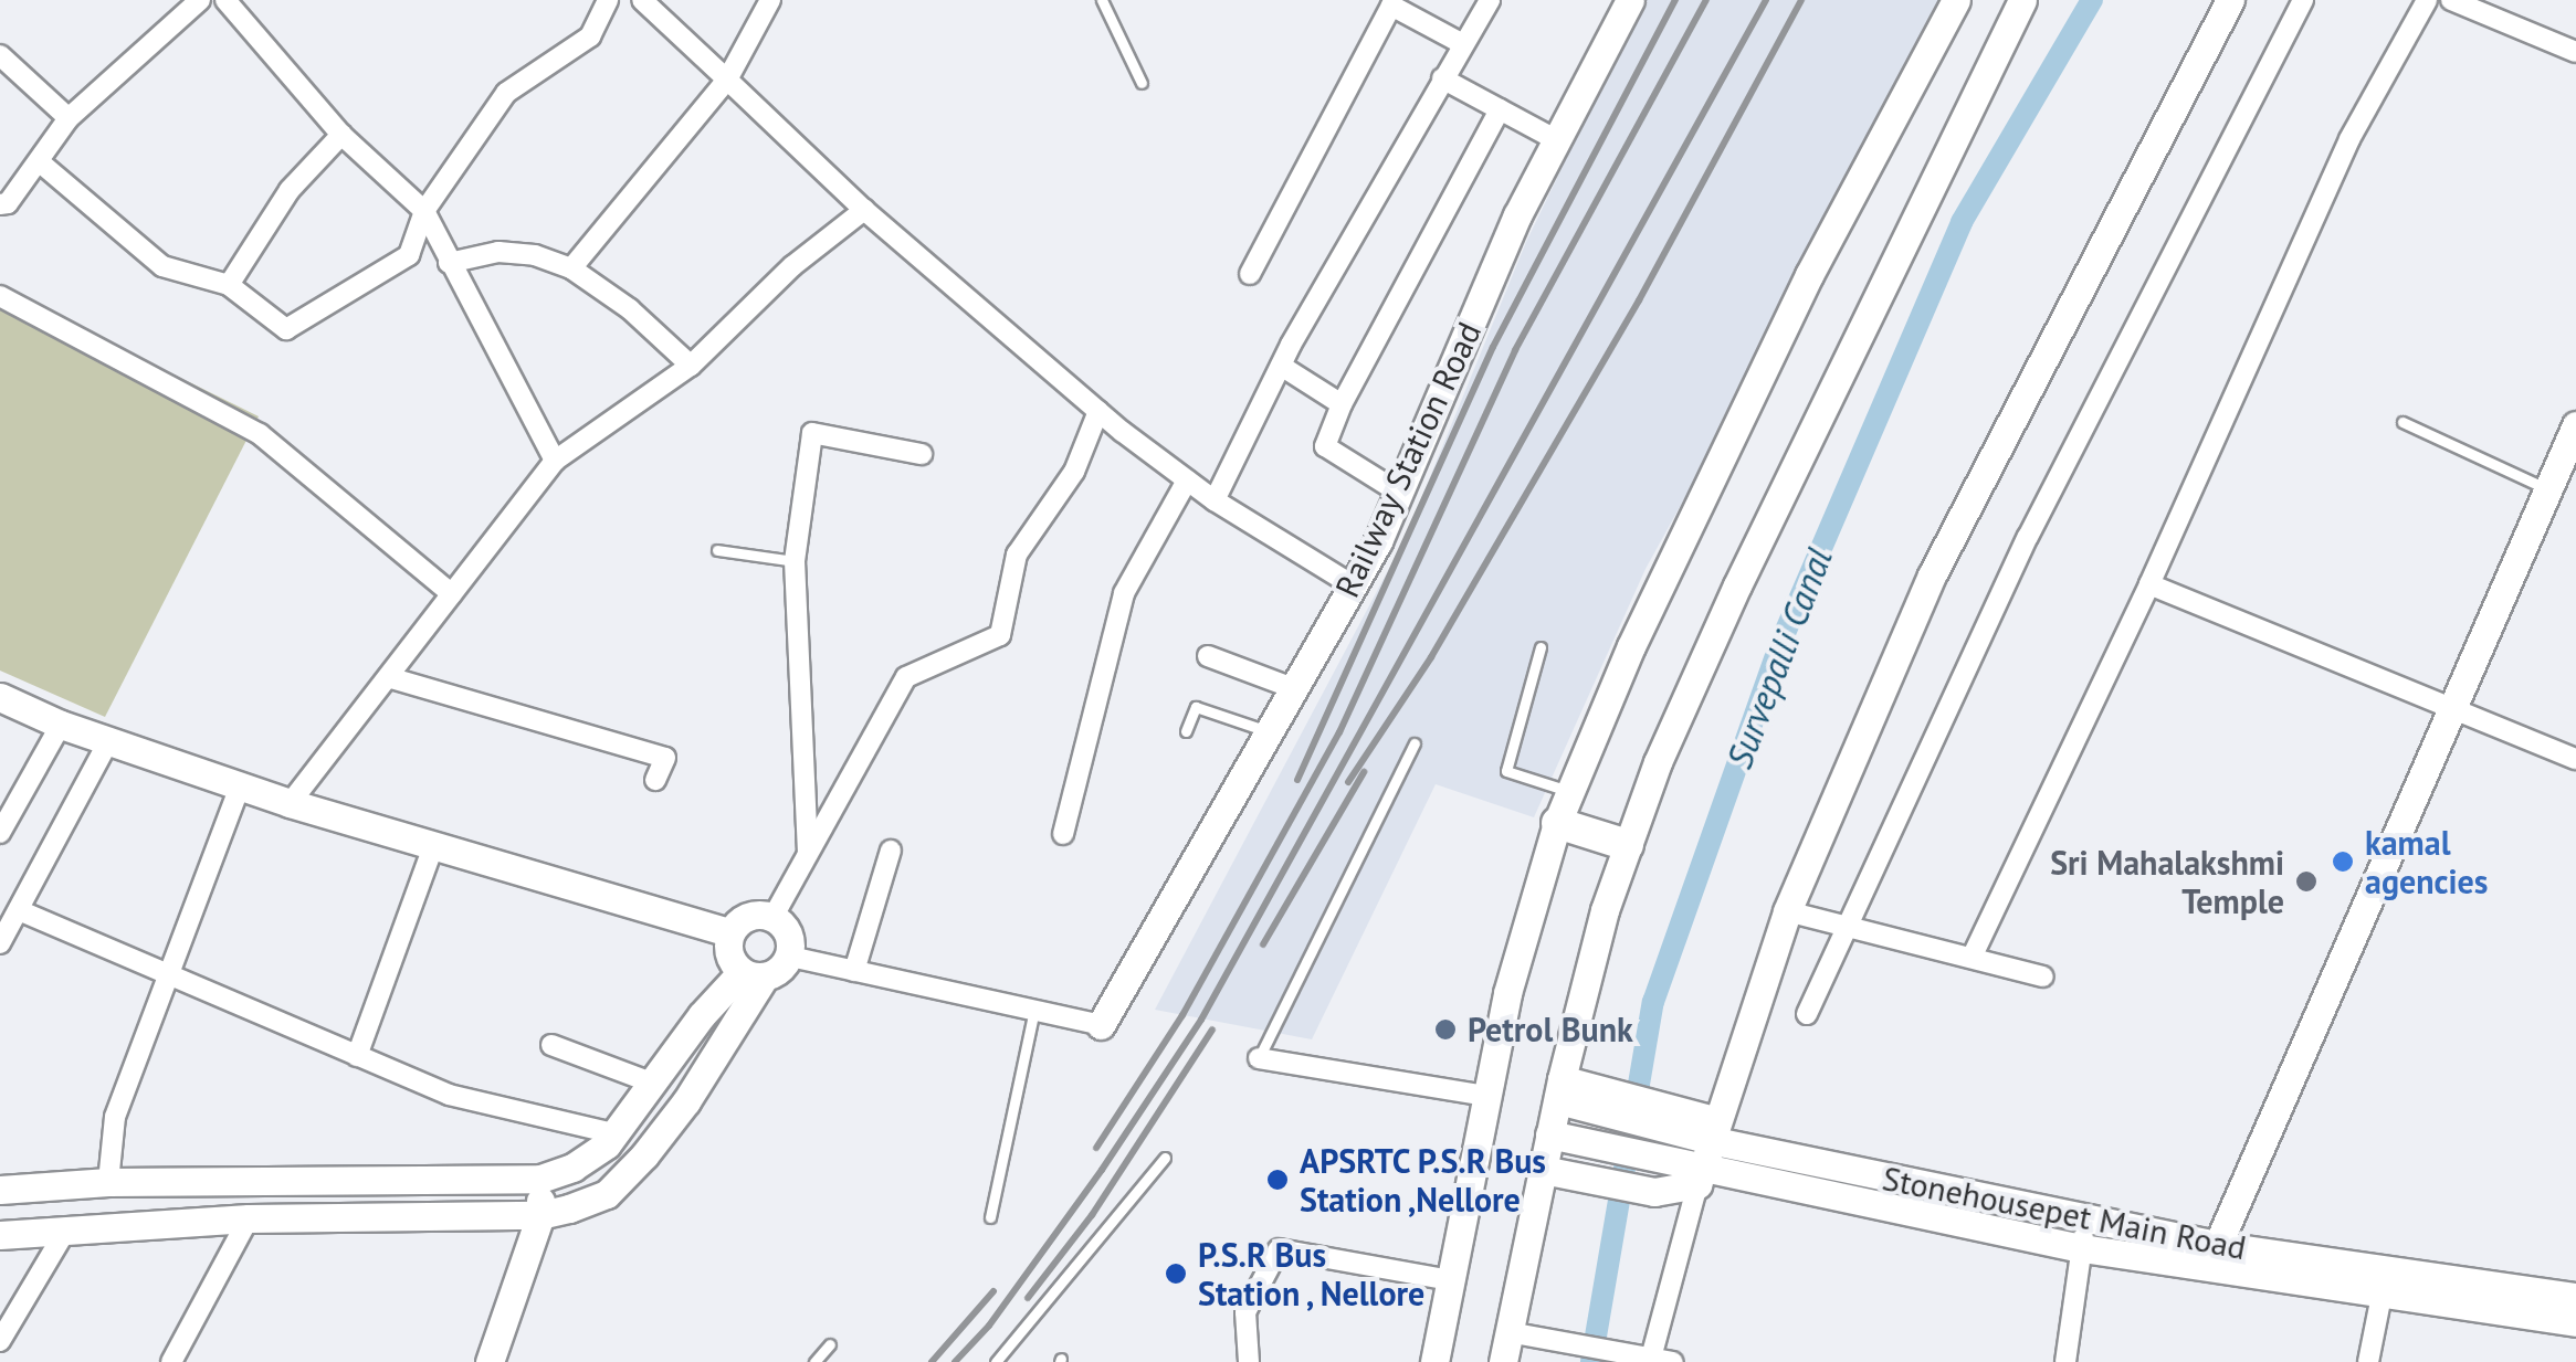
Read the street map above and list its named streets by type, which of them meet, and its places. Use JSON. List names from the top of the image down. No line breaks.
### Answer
{"streets":{"main road":["Railway Station Road","Stonehousepet Main Road"]},"water":["Survepalli Canal"],"places":["kamal agencies","Sri Mahalakshmi Temple","Petrol Bunk","APSRTC P.S.R Bus Station ,Nellore","P.S.R Bus Station , Nellore"]}
